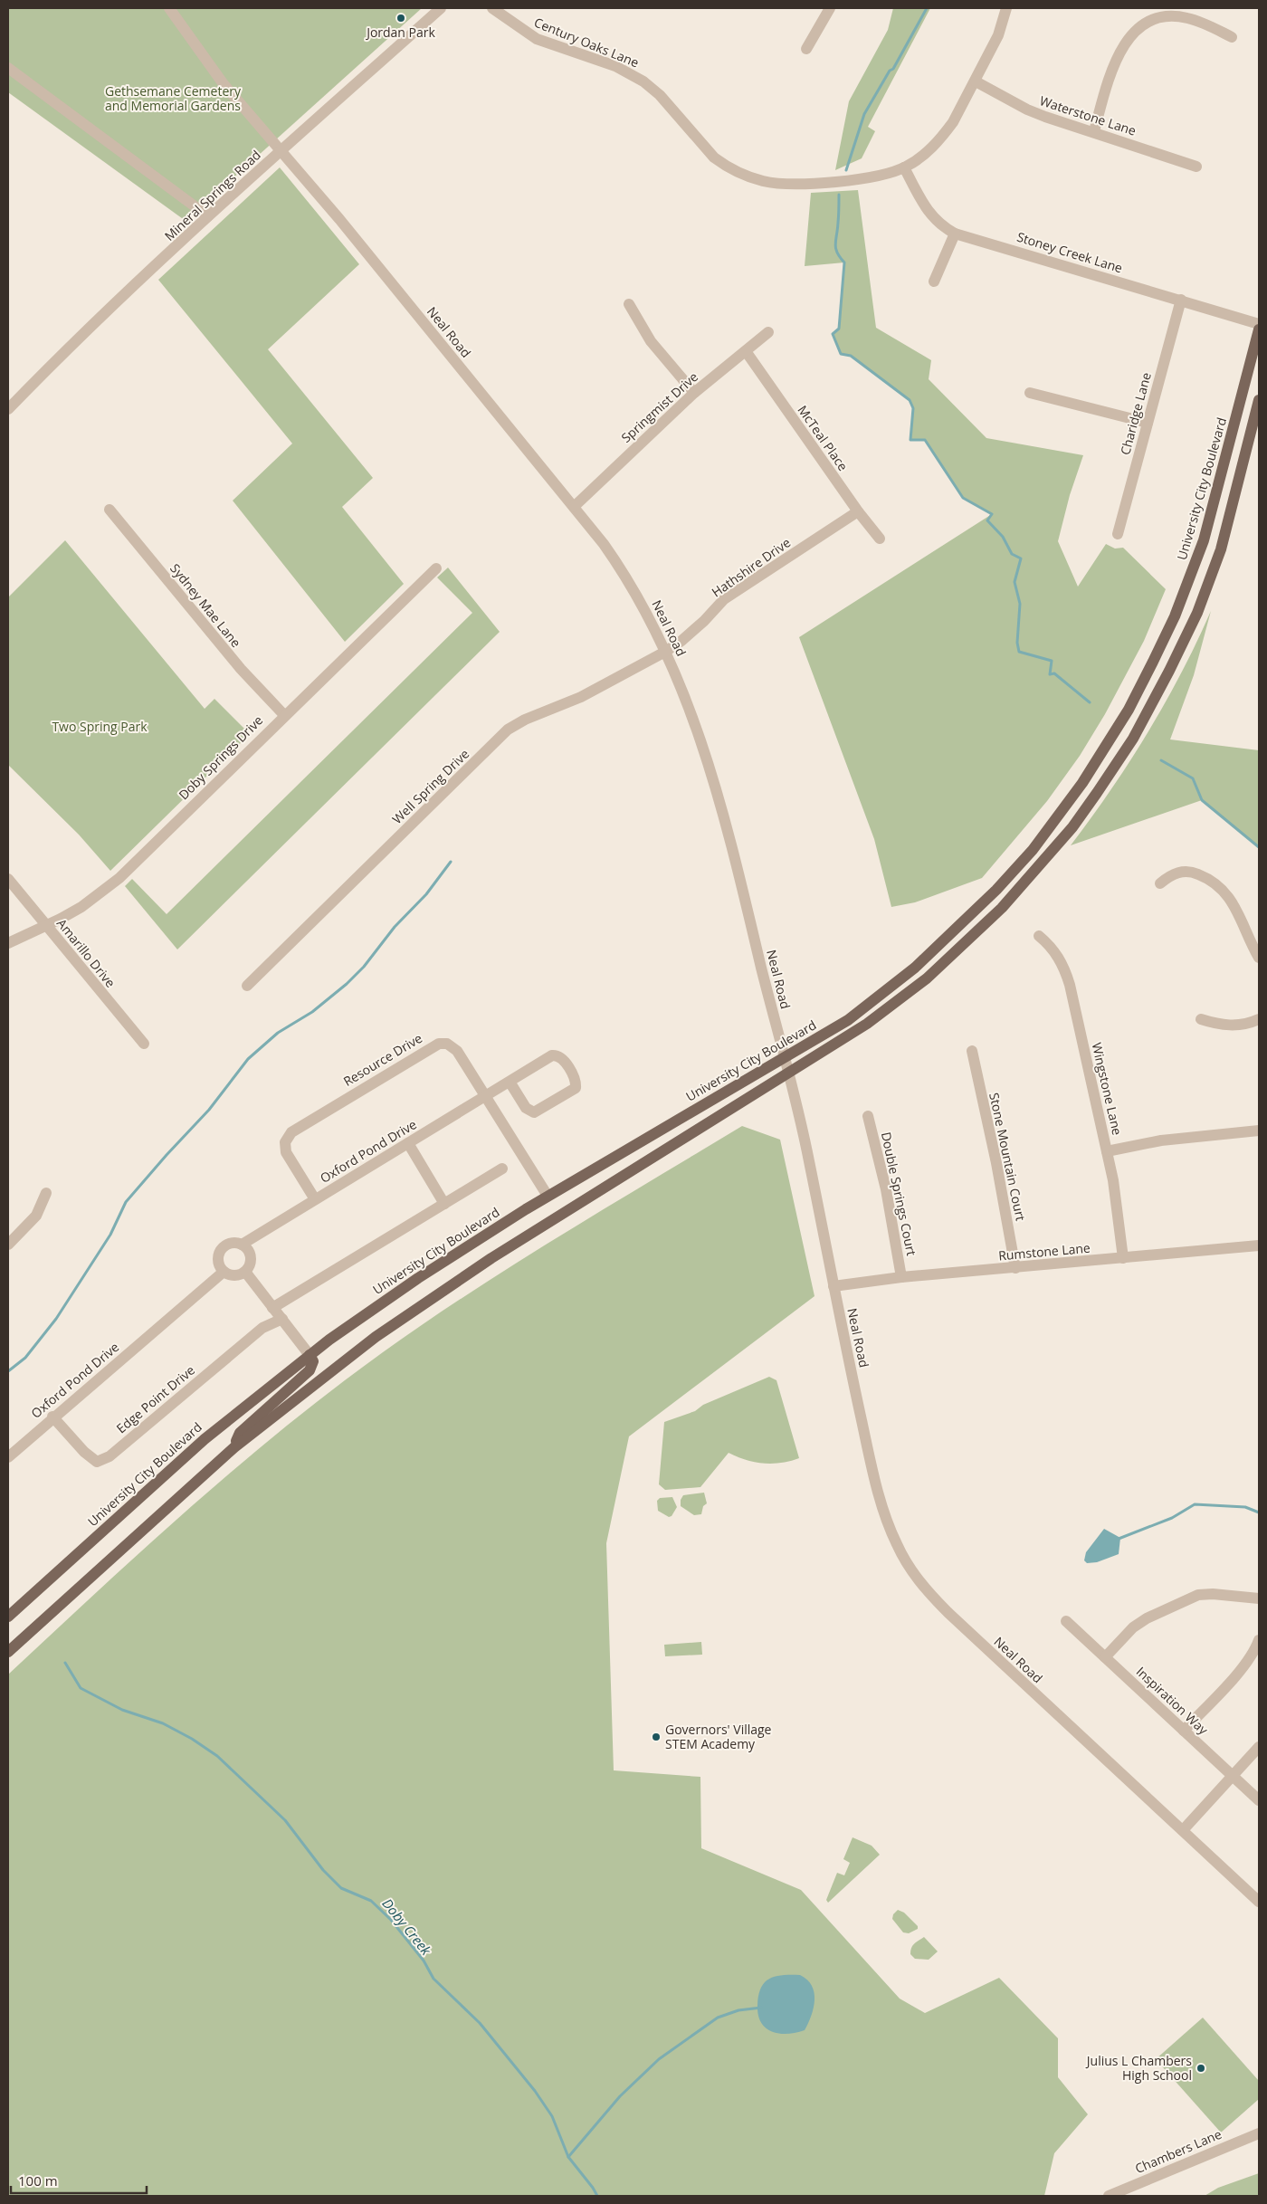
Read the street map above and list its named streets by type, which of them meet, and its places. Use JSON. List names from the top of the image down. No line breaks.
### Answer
{"streets":{"main road":["University City Boulevard"],"street":["Century Oaks Lane","Waterstone Lane","Mineral Springs Road","Stoney Creek Lane","Neal Road","Springmist Drive","Charidge Lane","McTeal Place","Hathshire Drive","Sydney Mae Lane","Doby Springs Drive","Well Spring Drive","Amarillo Drive","Resource Drive","Wingstone Lane","Oxford Pond Drive","Stone Mountain Court","Double Springs Court","Rumstone Lane","Edge Point Drive","Inspiration Way","Chambers Lane"]},"crossings":[["Century Oaks Lane","Waterstone Lane"],["Century Oaks Lane","Stoney Creek Lane"],["Mineral Springs Road","Neal Road"],["Stoney Creek Lane","Charidge Lane"],["Neal Road","Springmist Drive"],["Neal Road","University City Boulevard"],["Neal Road","Hathshire Drive"],["Neal Road","Well Spring Drive"],["Neal Road","Rumstone Lane"],["Springmist Drive","McTeal Place"],["McTeal Place","Hathshire Drive"],["University City Boulevard","Resource Drive"],["Hathshire Drive","Well Spring Drive"],["Sydney Mae Lane","Doby Springs Drive"],["Doby Springs Drive","Amarillo Drive"],["Resource Drive","Oxford Pond Drive"],["Wingstone Lane","Rumstone Lane"],["Oxford Pond Drive","Edge Point Drive"],["Stone Mountain Court","Rumstone Lane"],["Double Springs Court","Rumstone Lane"]],"water":["Doby Creek"],"parks":["Gethsemane Cemetery and Memorial Gardens","Two Spring Park"],"places":["Jordan Park","Governors' Village STEM Academy","Julius L Chambers High School"],"scale_bar":"100 m"}
